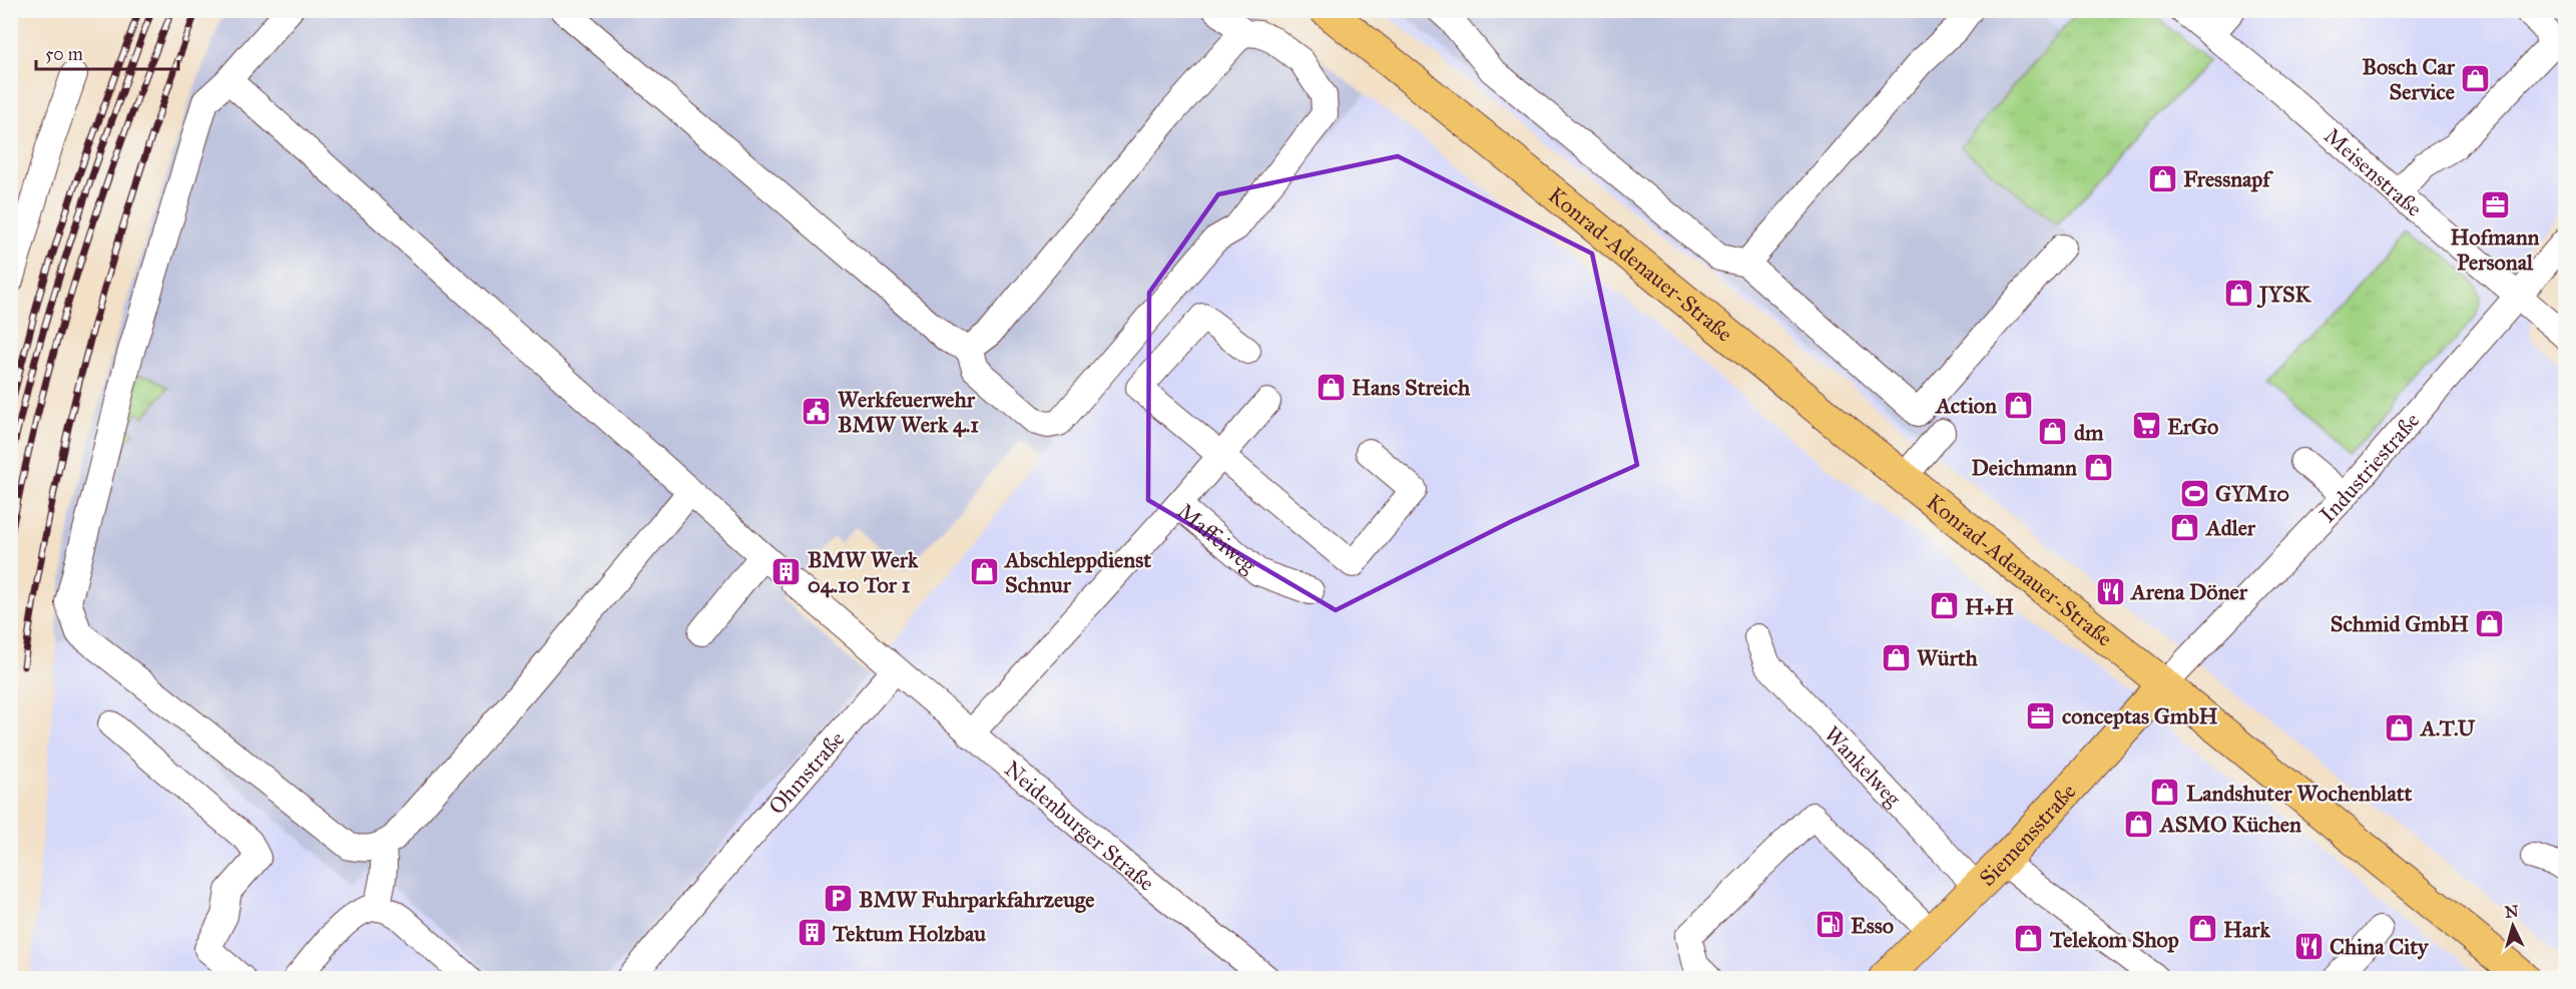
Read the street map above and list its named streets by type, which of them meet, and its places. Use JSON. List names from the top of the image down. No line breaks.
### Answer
{"streets":{"main road":["Konrad-Adenauer-Straße","Siemensstraße"],"street":["Meisenstraße","Industriestraße","Maffeiweg","Wankelweg","Ohmstraße","Neidenburger Straße"]},"crossings":[["Meisenstraße","Industriestraße"],["Konrad-Adenauer-Straße","Industriestraße"],["Konrad-Adenauer-Straße","Siemensstraße"],["Industriestraße","Siemensstraße"],["Maffeiweg","Neidenburger Straße"],["Wankelweg","Siemensstraße"],["Ohmstraße","Neidenburger Straße"]],"places":{"shop":["Bosch Car Service","Fressnapf","JYSK","Hans Streich","Action","dm","Deichmann","Adler","Abschleppdienst Schnur","H+H","Schmid GmbH","Würth","A.T.U","Landshuter Wochenblatt","ASMO Küchen","Hark","Telekom Shop"],"office":["Hofmann Personal","conceptas GmbH"],"public building":["Werkfeuerwehr BMW Werk 4.1"],"supermarket":["ErGo"],"sports":["GYM10"],"building":["BMW Werk 04.10 Tor 1","Tektum Holzbau"],"restaurant":["Arena Döner","China City"],"parking":["BMW Fuhrparkfahrzeuge"],"fuel station":["Esso"]},"scale_bar":"50 m","north":"top"}
